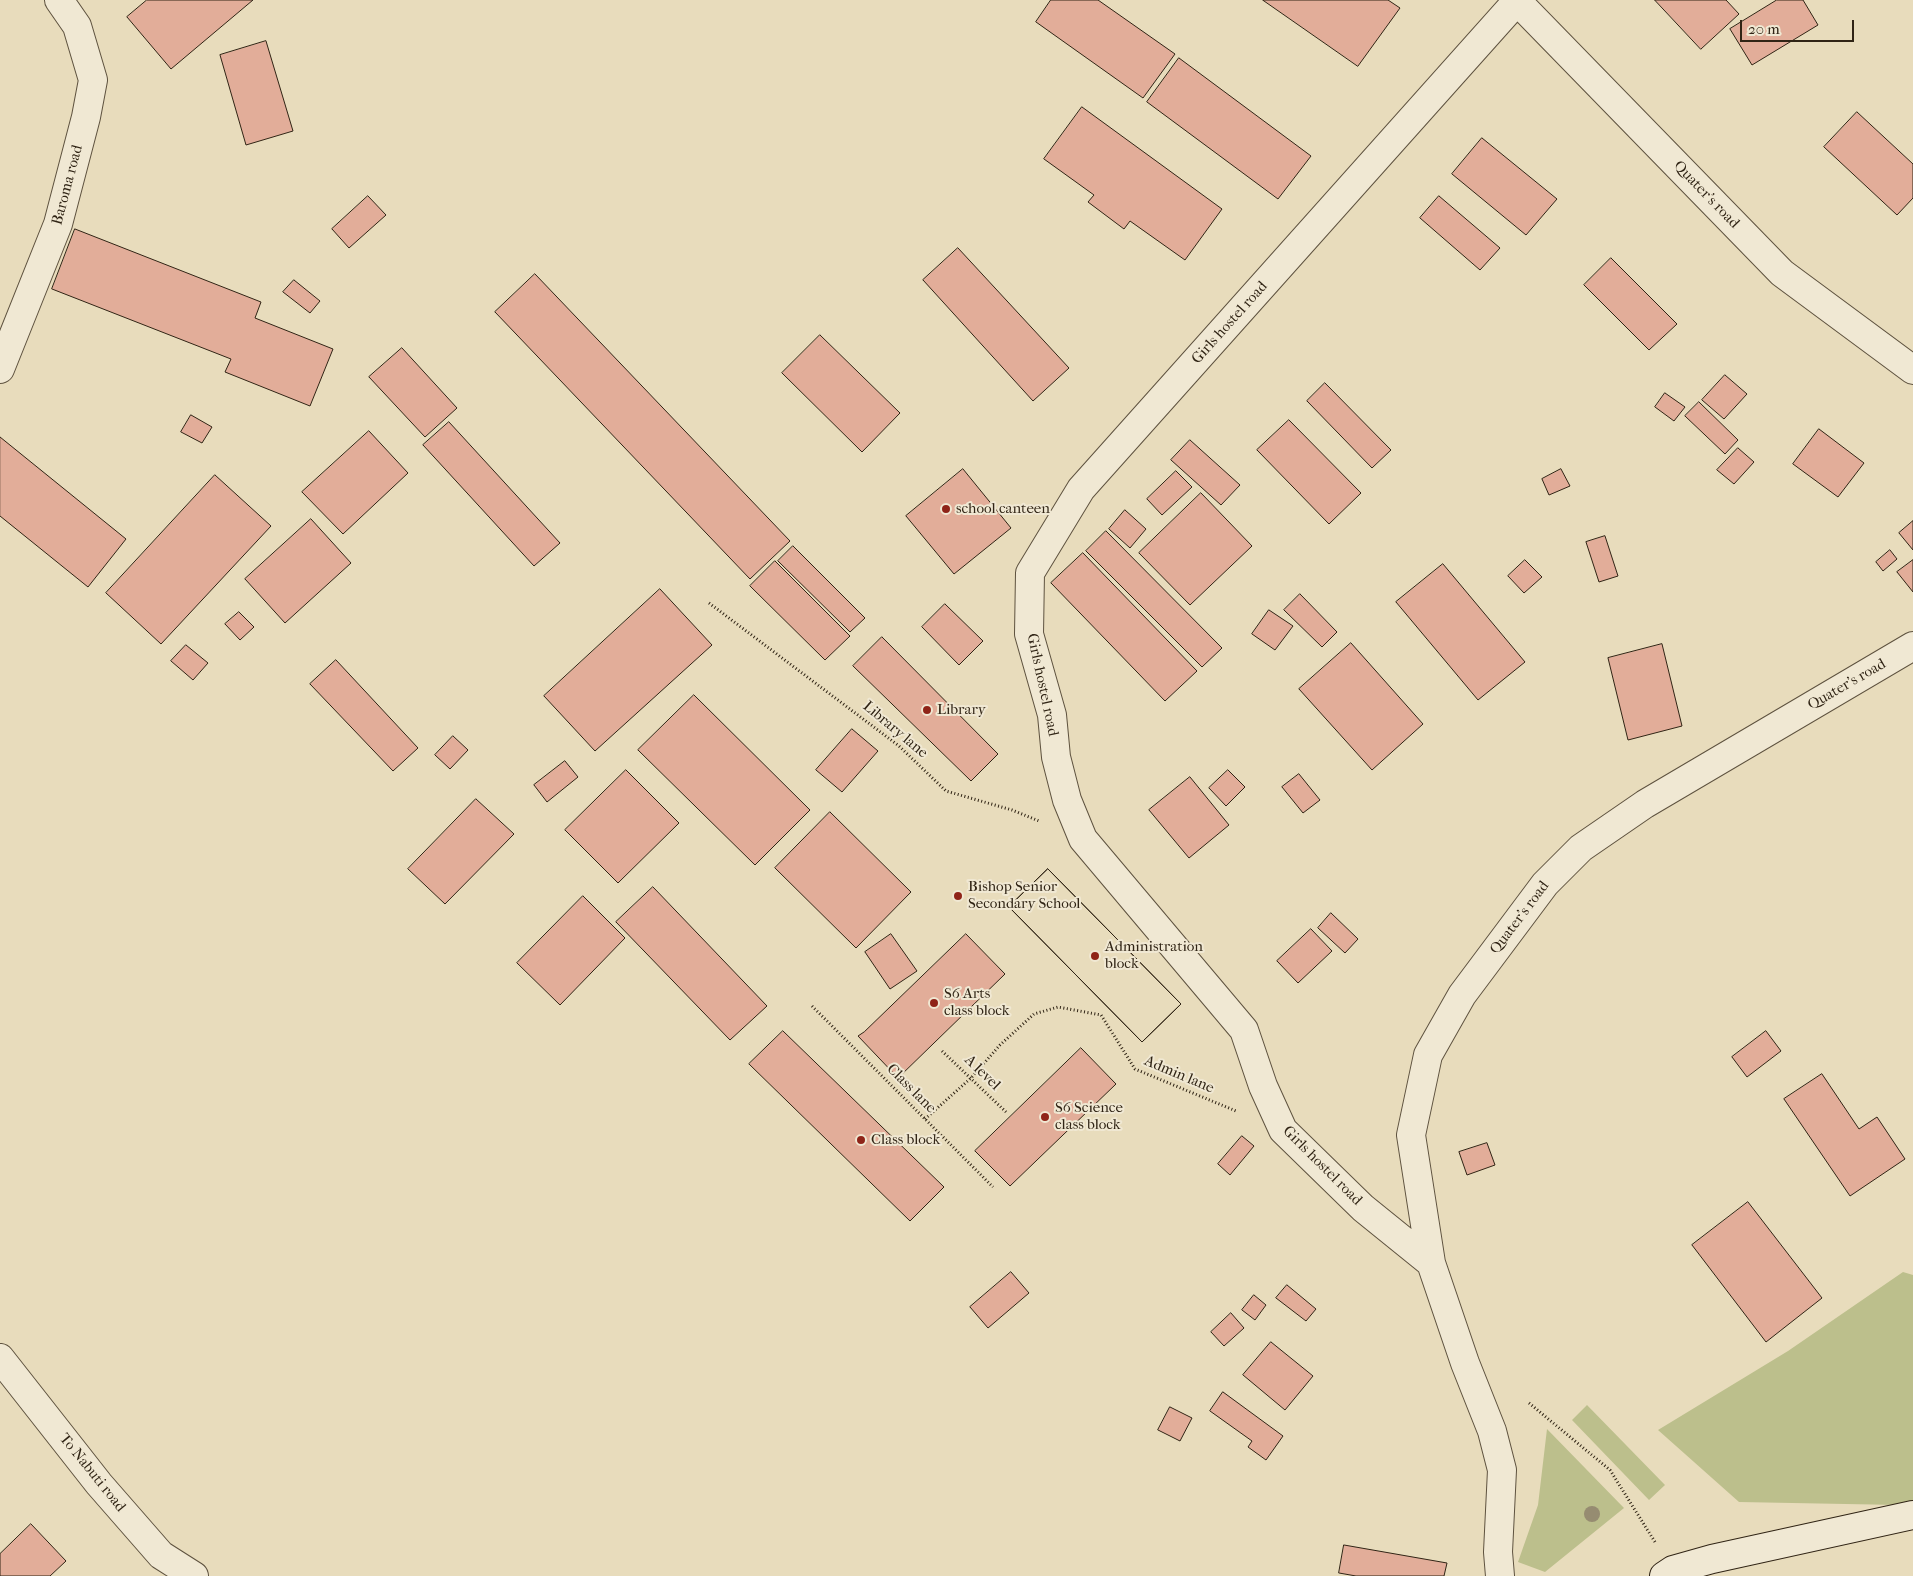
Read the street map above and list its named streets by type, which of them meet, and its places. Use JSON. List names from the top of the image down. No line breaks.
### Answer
{"streets":{"street":["Baroma road","Quater's road","Girls hostel road","To Nabuti road"],"path":["Library lane","A level","Admin lane","Class lane"]},"crossings":[["Quater's road","Girls hostel road"],["Girls hostel road","Library lane"],["Girls hostel road","Admin lane"],["A level","Admin lane"],["Admin lane","Class lane"]],"places":["school canteen","Library","Bishop Senior Secondary School","Administration block","S6 Arts class block","S6 Science class block","Class block"],"scale_bar":"20 m"}
